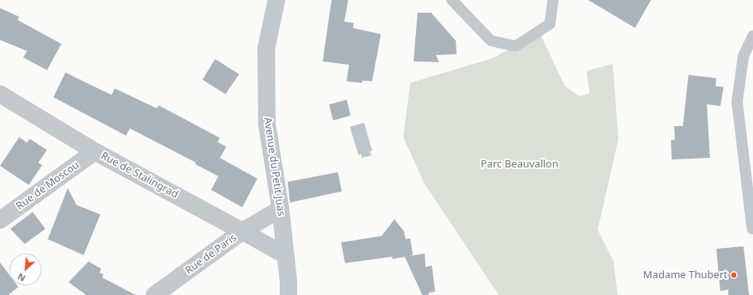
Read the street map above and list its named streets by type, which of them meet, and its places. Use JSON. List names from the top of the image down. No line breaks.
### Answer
{"streets":{"street":["Avenue du Petit Juas","Rue de Stalingrad","Rue de Moscou","Rue de Paris"]},"crossings":[["Avenue du Petit Juas","Rue de Paris"],["Rue de Stalingrad","Rue de Moscou"],["Rue de Stalingrad","Rue de Paris"]],"parks":["Parc Beauvallon"],"places":["Madame Thubert"],"north":"bottom left"}
